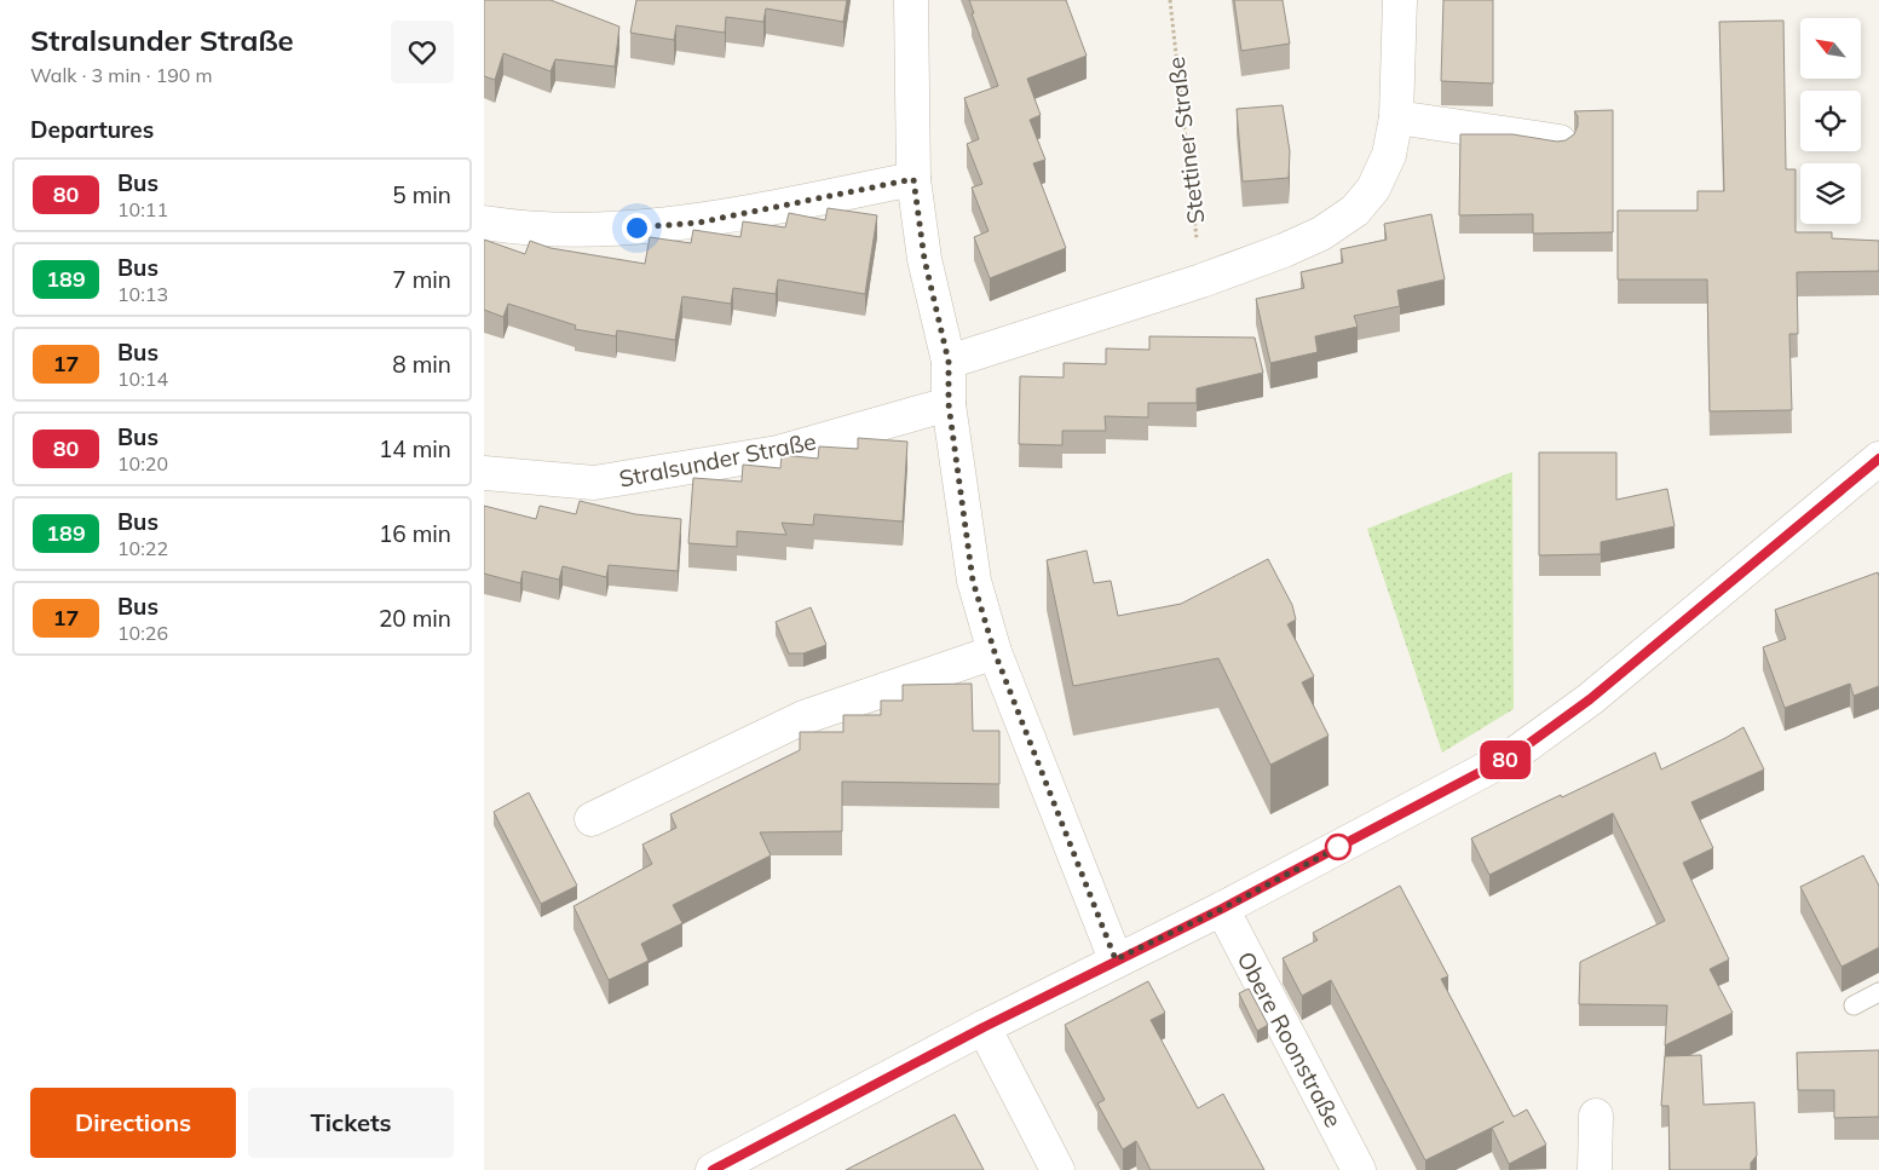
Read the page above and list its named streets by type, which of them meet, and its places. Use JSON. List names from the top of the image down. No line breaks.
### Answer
{"streets":{"street":["Stralsunder Straße","Obere Roonstraße"],"path":["Stettiner Straße"]},"lines":["bus line 80"],"north":"top left","page":{"heading":[["Stralsunder Straße","Walk · 3 min · 190 m"],"Departures"],"on_map":"80","list":[{"mark":"80","name":"Bus","note":"10:11","value":"5 min"},{"mark":"189","name":"Bus","note":"10:13","value":"7 min"},{"mark":"17","name":"Bus","note":"10:14","value":"8 min"},{"mark":"80","name":"Bus","note":"10:20","value":"14 min"},{"mark":"189","name":"Bus","note":"10:22","value":"16 min"},{"mark":"17","name":"Bus","note":"10:26","value":"20 min"}],"buttons":["Directions","Tickets"]}}
